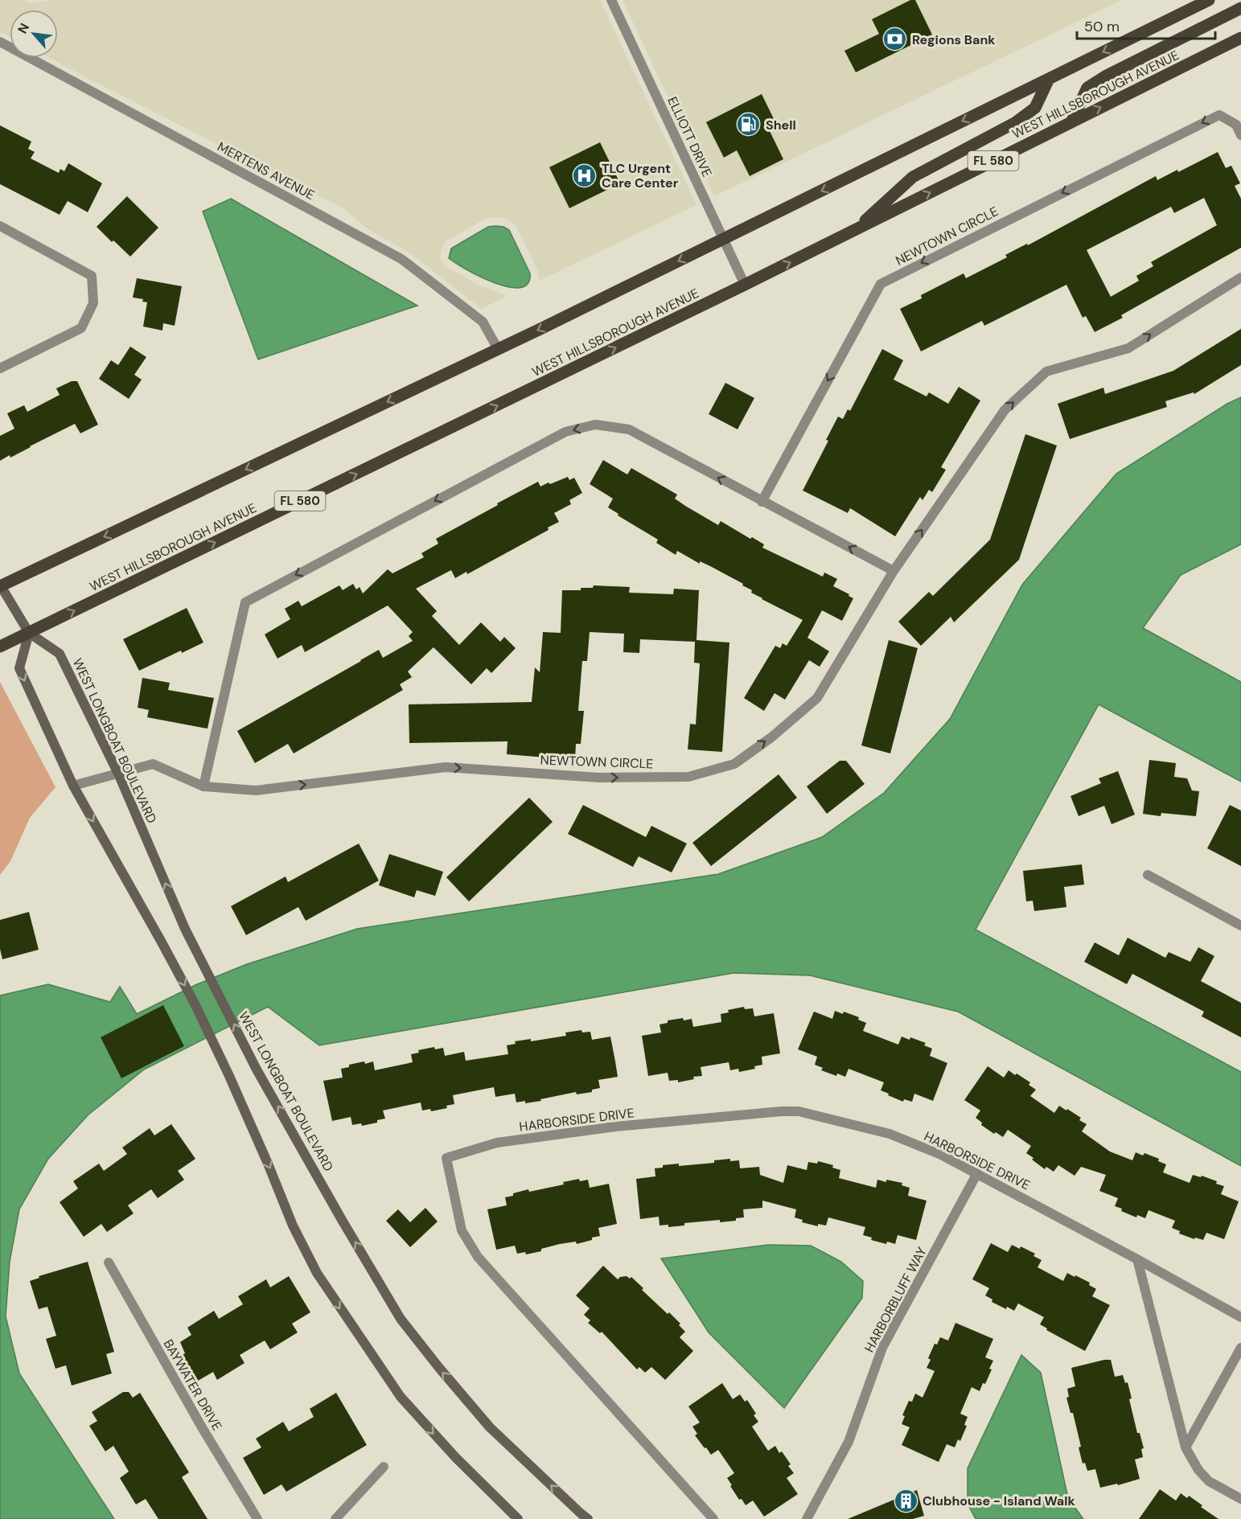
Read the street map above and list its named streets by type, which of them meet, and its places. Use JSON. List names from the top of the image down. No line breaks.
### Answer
{"streets":{"main road":["WEST HILLSBOROUGH AVENUE","FL 580"],"street":["ELLIOTT DRIVE","MERTENS AVENUE","NEWTOWN CIRCLE","WEST LONGBOAT BOULEVARD","HARBORSIDE DRIVE","HARBORBLUFF WAY","BAYWATER DRIVE"]},"crossings":[["WEST HILLSBOROUGH AVENUE","ELLIOTT DRIVE"],["WEST HILLSBOROUGH AVENUE","WEST LONGBOAT BOULEVARD"],["NEWTOWN CIRCLE","WEST LONGBOAT BOULEVARD"],["HARBORSIDE DRIVE","HARBORBLUFF WAY"]],"places":{"bank":["Regions Bank"],"fuel station":["Shell"],"hospital":["TLC Urgent Care Center"],"building":["Clubhouse - Island Walk"]},"scale_bar":"50 m","north":"top left"}
